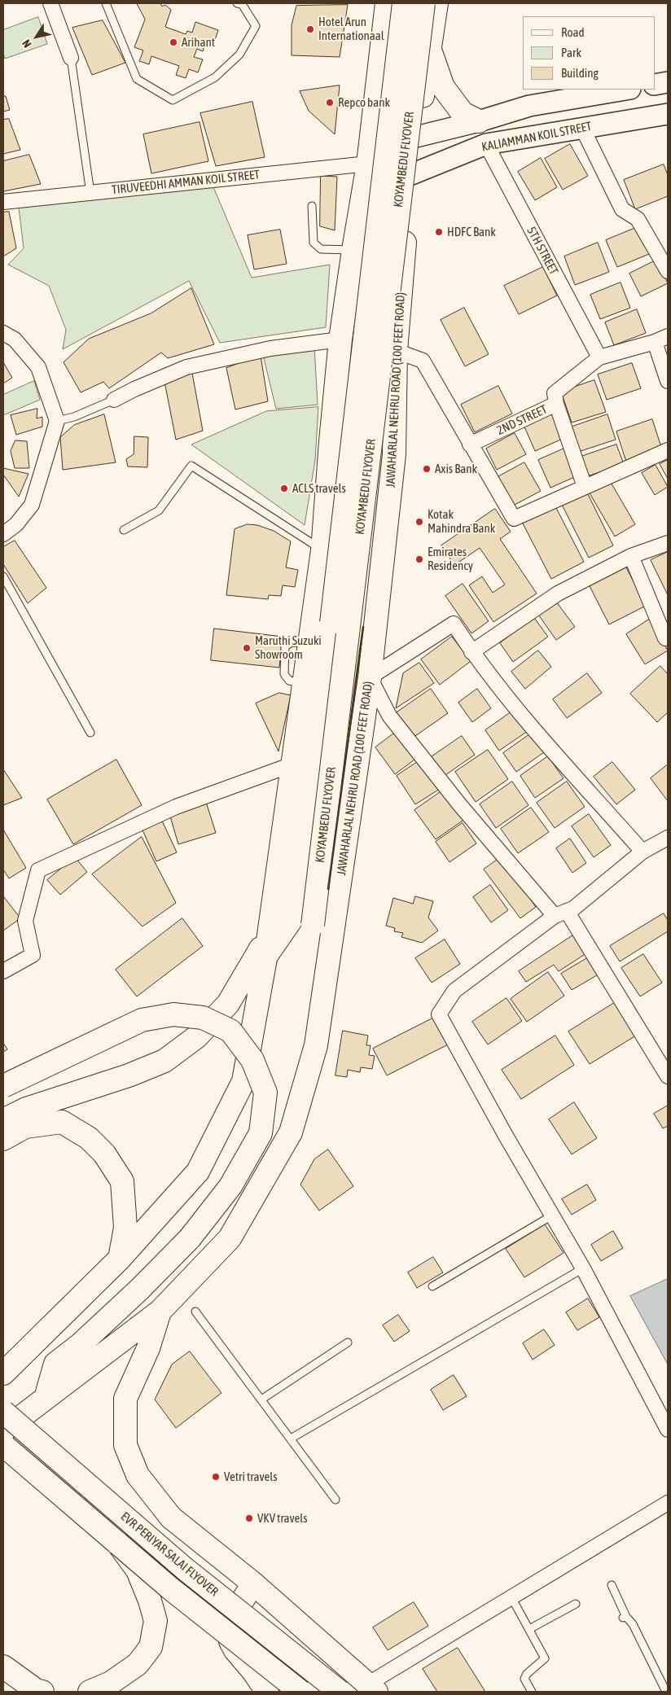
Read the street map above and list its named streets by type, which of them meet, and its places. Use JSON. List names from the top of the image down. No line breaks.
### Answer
{"streets":{"main road":["KALIAMMAN KOIL STREET","KOYAMBEDU FLYOVER","JAWAHARLAL NEHRU ROAD (100 FEET ROAD)","EVR PERIYAR SALAI FLYOVER"],"street":["TIRUVEEDHI AMMAN KOIL STREET","5TH STREET","2ND STREET"]},"crossings":[["KALIAMMAN KOIL STREET","5TH STREET"],["KALIAMMAN KOIL STREET","JAWAHARLAL NEHRU ROAD (100 FEET ROAD)"],["KOYAMBEDU FLYOVER","JAWAHARLAL NEHRU ROAD (100 FEET ROAD)"],["5TH STREET","2ND STREET"]],"places":["Hotel Arun Internationaal","Arihant","Repco bank","HDFC Bank","Axis Bank","ACLS travels","Kotak Mahindra Bank","Emirates Residency","Maruthi Suzuki Showroom","Vetri travels","VKV travels"],"legend":["Road","Park","Building"],"north":"bottom left"}
